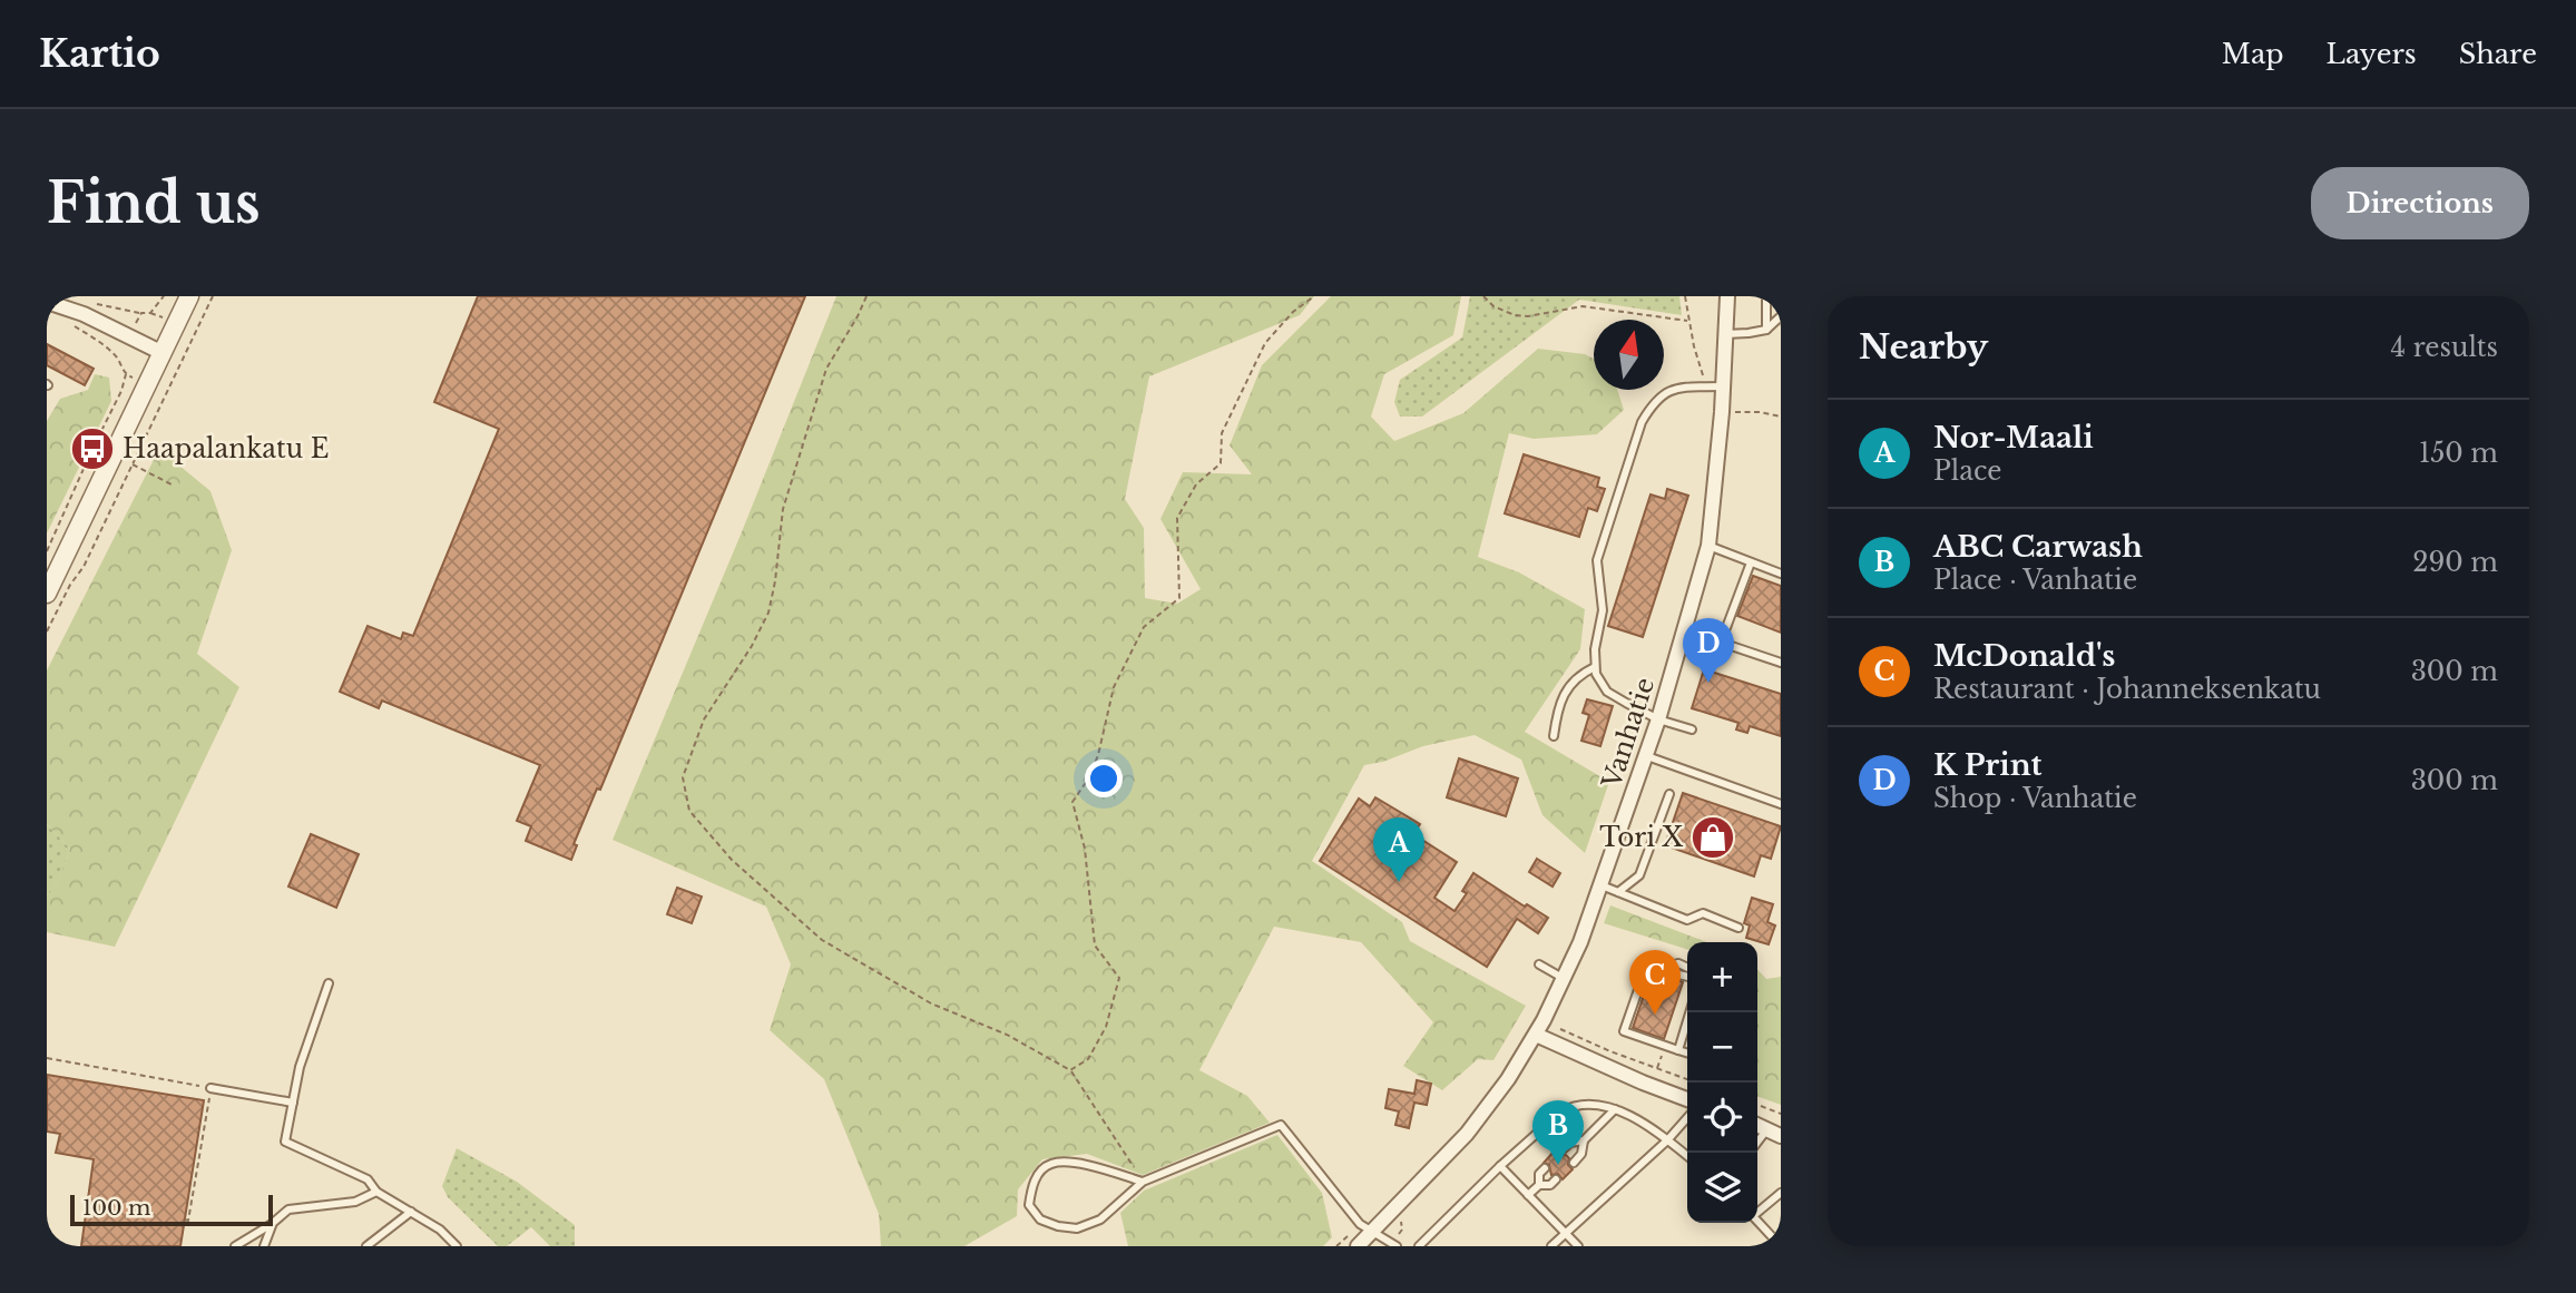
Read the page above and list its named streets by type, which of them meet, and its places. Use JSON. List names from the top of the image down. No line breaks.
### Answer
{"streets":{"street":["Vanhatie"]},"places":{"bus stop":["Haapalankatu E"],"shop":["Tori X"]},"scale_bar":"100 m","north":"top","page":{"header":"Kartio","nav":["Map","Layers","Share"],"buttons":"Directions","title":"Find us","heading":["Nearby","4 results"],"list":[{"mark":"A","name":"Nor-Maali","note":"Place","value":"150 m"},{"mark":"B","name":"ABC Carwash","note":"Place · Vanhatie","value":"290 m"},{"mark":"C","name":"McDonald's","note":"Restaurant · Johanneksenkatu","value":"300 m"},{"mark":"D","name":"K Print","note":"Shop · Vanhatie","value":"300 m"}],"pins":["D","A","C","B"],"map_buttons":["+","−"],"scale":"100 m"}}
